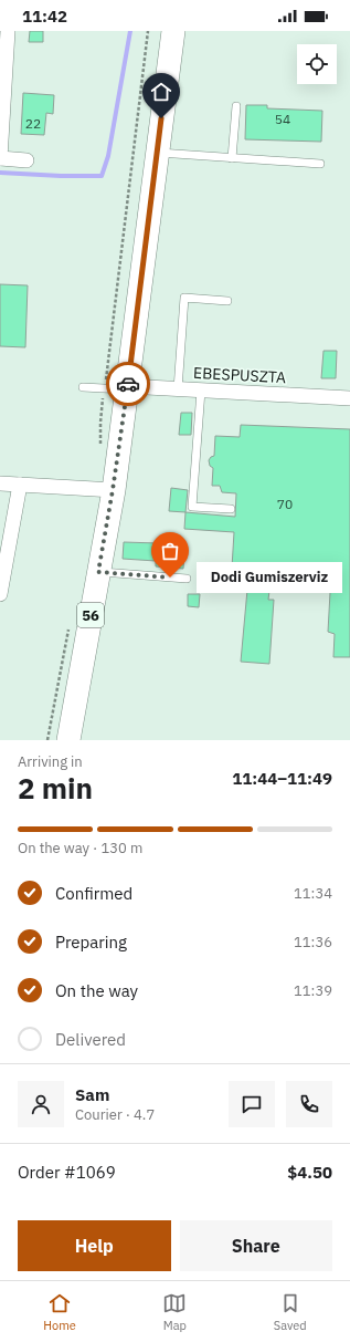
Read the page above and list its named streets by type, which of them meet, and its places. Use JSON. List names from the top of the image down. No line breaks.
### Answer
{"streets":{"main road":["56"],"street":["EBESPUSZTA"]},"crossings":[["EBESPUSZTA","56"]],"places":["Dodi Gumiszerviz"],"house_numbers":["54","22","70"],"page":{"status":"11:42","bubble":"Dodi Gumiszerviz","heading":["2 min","Arriving in","11:44–11:49"],"panel":["Sam","Courier · 4.7","Order #1069","$4.50"],"bar":"On the way · 130 m","list":[["Confirmed","11:34"],["Preparing","11:36"],["On the way","11:39"],"Delivered"],"buttons":["Help","Share"],"tabs":["Home","Map","Saved"]}}
